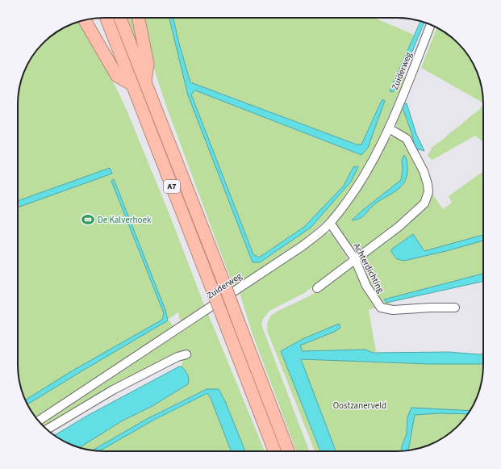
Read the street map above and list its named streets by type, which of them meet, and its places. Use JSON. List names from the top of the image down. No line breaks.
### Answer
{"streets":{"highway":["A7"],"street":["Zuiderweg","Achterdichting"]},"crossings":[["Zuiderweg","Achterdichting"]],"parks":["Oostzanerveld"],"places":{"sports":["De Kalverhoek"]}}
